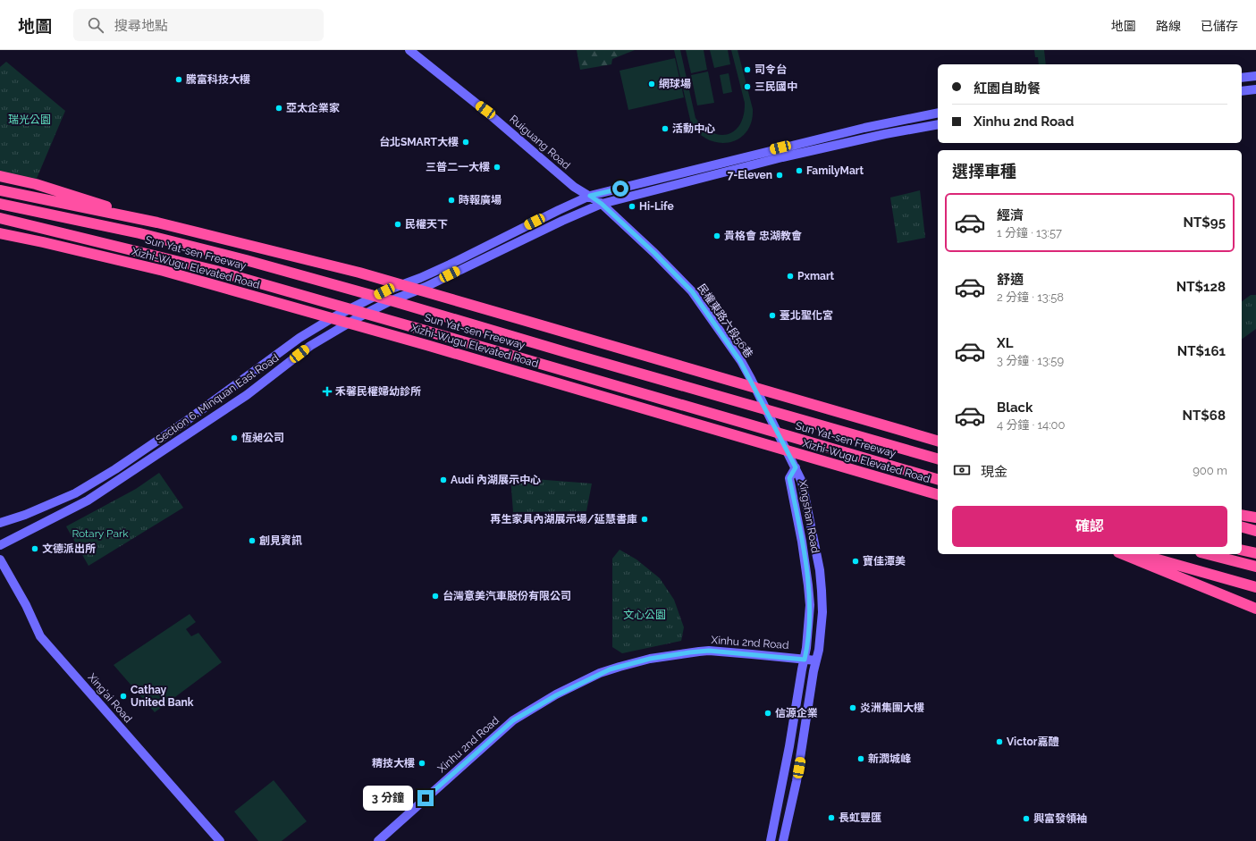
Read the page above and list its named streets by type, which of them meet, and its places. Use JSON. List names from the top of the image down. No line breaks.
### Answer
{"streets":{"highway":["Sun Yat-sen Freeway","Xizhi-Wugu Elevated Road"],"street":["Ruiguang Road","民權東路六段56巷","Section 6, Minquan East Road","Xingshan Road","Xinhu 2nd Road","Xing'ai Road"]},"crossings":[["Ruiguang Road","民權東路六段56巷"],["Ruiguang Road","Section 6, Minquan East Road"],["民權東路六段56巷","Section 6, Minquan East Road"],["民權東路六段56巷","Xingshan Road"],["Xingshan Road","Xinhu 2nd Road"]],"parks":["瑞光公園","Rotary Park","文心公園"],"places":{"other":["司令台","騰富科技大樓","網球場","三民國中","亞太企業家","活動中心","台北SMART大樓","三普二一大樓","FamilyMart","7-Eleven","時報廣場","Hi-Life","民權天下","貴格會 忠湖教會","Pxmart","臺北聖化宮","恆昶公司","Audi 內湖展示中心","再生家具內湖展示場/延慧書庫","創見資訊","文德派出所","寶佳潭美","台灣意美汽車股份有限公司","Cathay United Bank","炎洲集團大樓","信源企業","Victor嘉醴","新潤城峰","精技大樓","長虹豐匯","興富發領袖"],"health":["禾馨民權婦幼診所"]},"page":{"header":"地圖","search":"搜尋地點","nav":["地圖","路線","已儲存"],"banner":["紅園自助餐","Xinhu 2nd Road"],"heading":"選擇車種","list":[{"name":"經濟","note":"1 分鐘 · 13:57","value":"NT$95"},{"name":"舒適","note":"2 分鐘 · 13:58","value":"NT$128"},{"name":"XL","note":"3 分鐘 · 13:59","value":"NT$161"},{"name":"Black","note":"4 分鐘 · 14:00","value":"NT$68"}],"pay":["現金","900 m"],"buttons":"確認","bubble":"3 分鐘"}}
